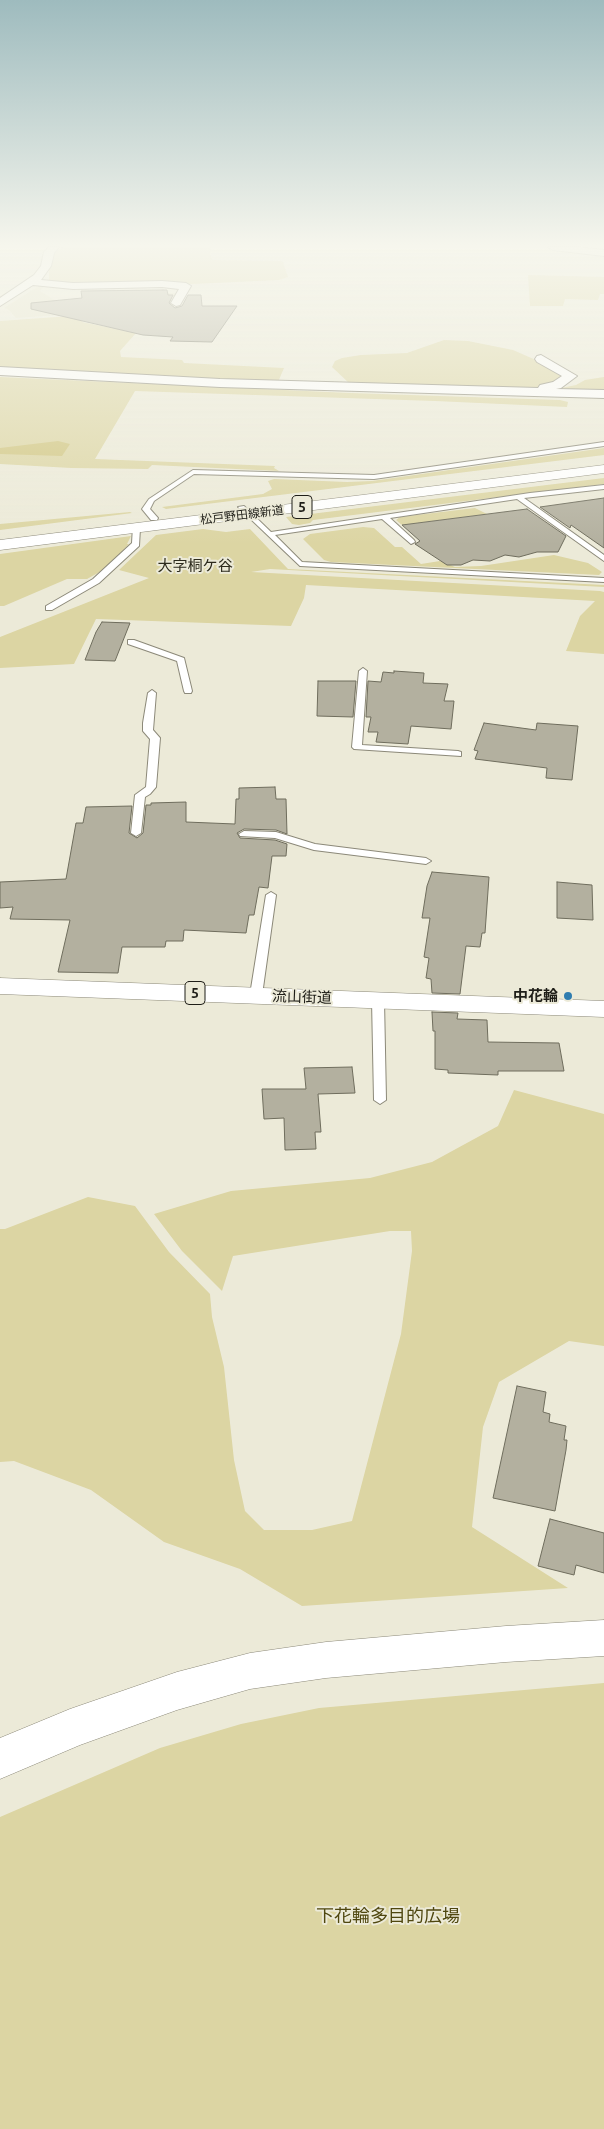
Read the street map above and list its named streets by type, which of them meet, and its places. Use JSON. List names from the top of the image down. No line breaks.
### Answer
{"streets":{"main road":["5","松戸野田線新道","流山街道"]},"districts":["大字桐ケ谷"],"parks":["下花輪多目的広場"],"places":["中花輪"]}
